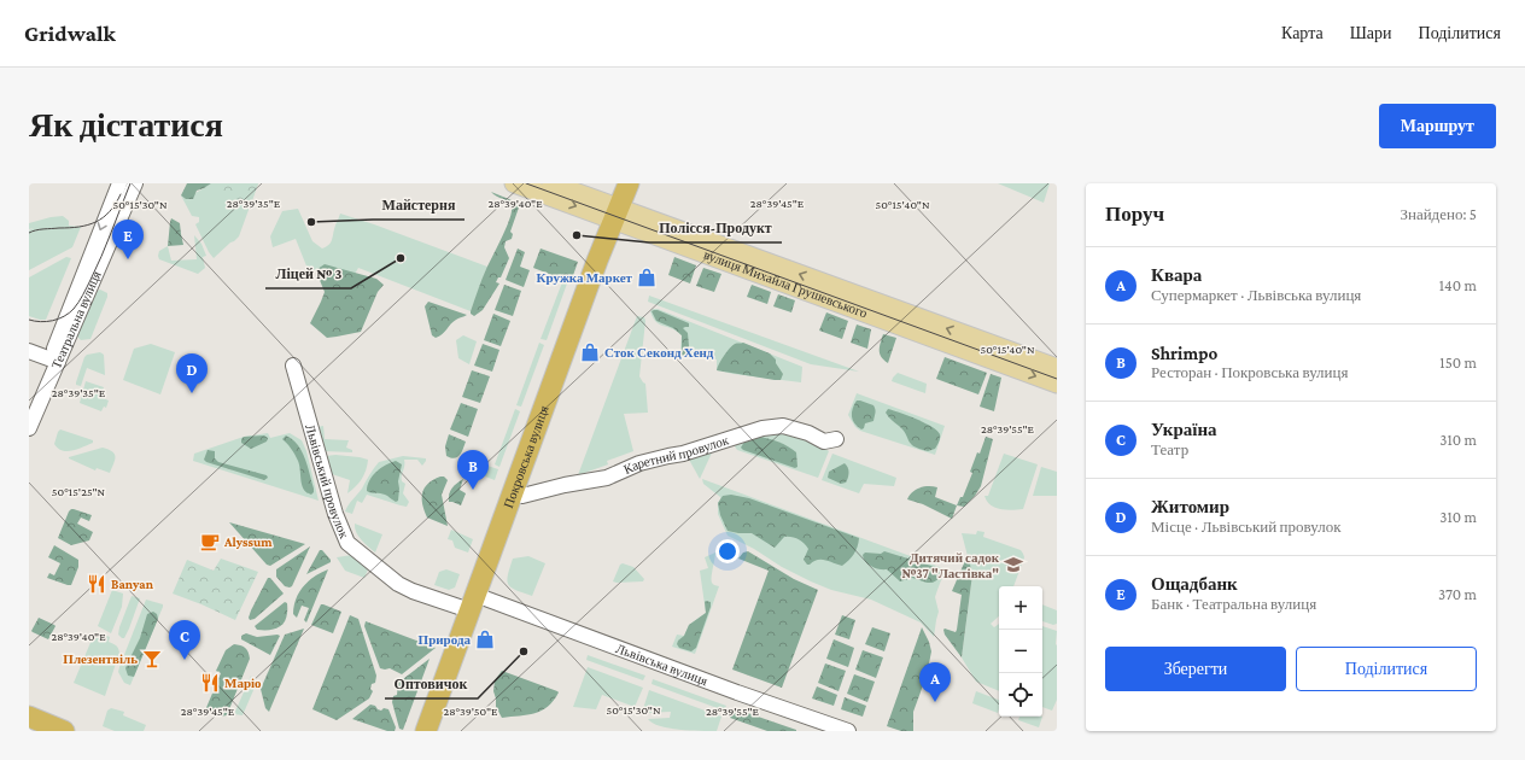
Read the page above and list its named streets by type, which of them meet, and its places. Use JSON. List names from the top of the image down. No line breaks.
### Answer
{"streets":{"highway":["Покровська вулиця"],"main road":["вулиця Михайла Грушевського"],"street":["Театральна вулиця","Каретний провулок","Львівський провулок","Львівська вулиця"]},"crossings":[["вулиця Михайла Грушевського","Покровська вулиця"],["Каретний провулок","Покровська вулиця"],["Покровська вулиця","Львівський провулок"],["Покровська вулиця","Львівська вулиця"],["Львівський провулок","Львівська вулиця"]],"places":{"other":["Майстерня","Полісся-Продукт","Ліцей № 3","Оптовичок"],"shop":["Кружка Маркет","Сток Секонд Хенд","Природа"],"cafe":["Alyssum"],"school or university":["Дитячий садок №37 \"Ластівка\""],"restaurant":["Banyan","Маріо"],"bar":["Плезентвіль"]},"page":{"header":"Gridwalk","nav":["Карта","Шари","Поділитися"],"buttons":["Маршрут",["Зберегти","Поділитися"]],"title":"Як дістатися","heading":["Поруч","Знайдено: 5"],"pins":["E","D","B","C","A"],"list":[{"mark":"A","name":"Квара","note":"Супермаркет · Львівська вулиця","value":"140 m"},{"mark":"B","name":"Shrimpo","note":"Ресторан · Покровська вулиця","value":"150 m"},{"mark":"C","name":"Україна","note":"Театр","value":"310 m"},{"mark":"D","name":"Житомир","note":"Місце · Львівський провулок","value":"310 m"},{"mark":"E","name":"Ощадбанк","note":"Банк · Театральна вулиця","value":"370 m"}],"map_buttons":["+","−"]},"coordinates":["28°39'35\"E","28°39'40\"E","28°39'45\"E","50°15'30\"N","50°15'40\"N","28°39'55\"E","50°15'25\"N","28°39'50\"E"]}
